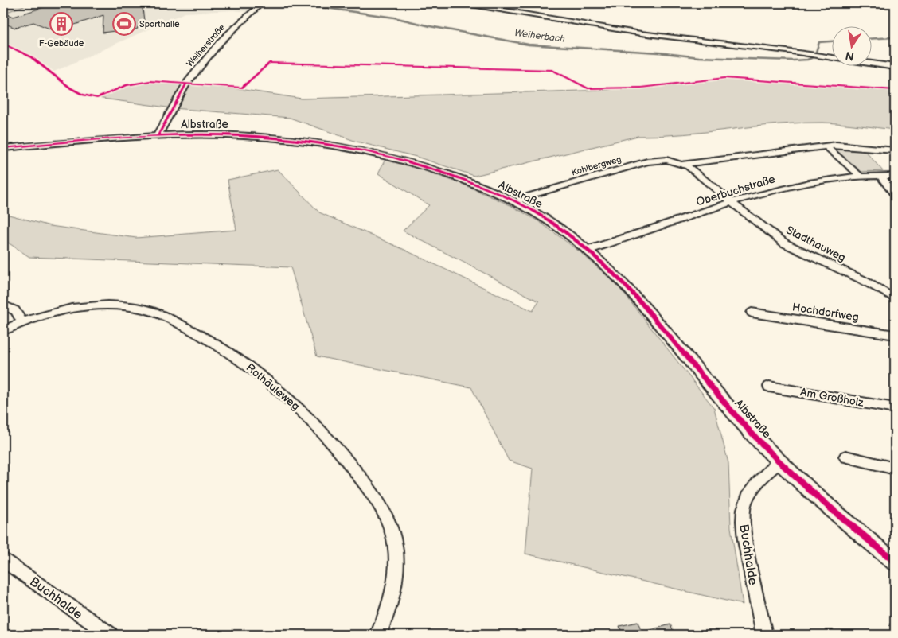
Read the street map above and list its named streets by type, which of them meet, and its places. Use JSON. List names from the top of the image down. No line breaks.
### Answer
{"streets":{"street":["Weiherstraße","Albstraße","Kohlbergweg","Oberbuchstraße","Stadthauweg","Hochdorfweg","Rothäuleweg","Am Großholz","Buchhalde"]},"crossings":[["Weiherstraße","Albstraße"],["Albstraße","Kohlbergweg"],["Albstraße","Oberbuchstraße"],["Albstraße","Buchhalde"],["Kohlbergweg","Oberbuchstraße"],["Kohlbergweg","Stadthauweg"],["Oberbuchstraße","Stadthauweg"]],"water":["Weiherbach"],"places":{"building":["F-Gebäude"],"sports":["Sporthalle"]},"north":"bottom"}
